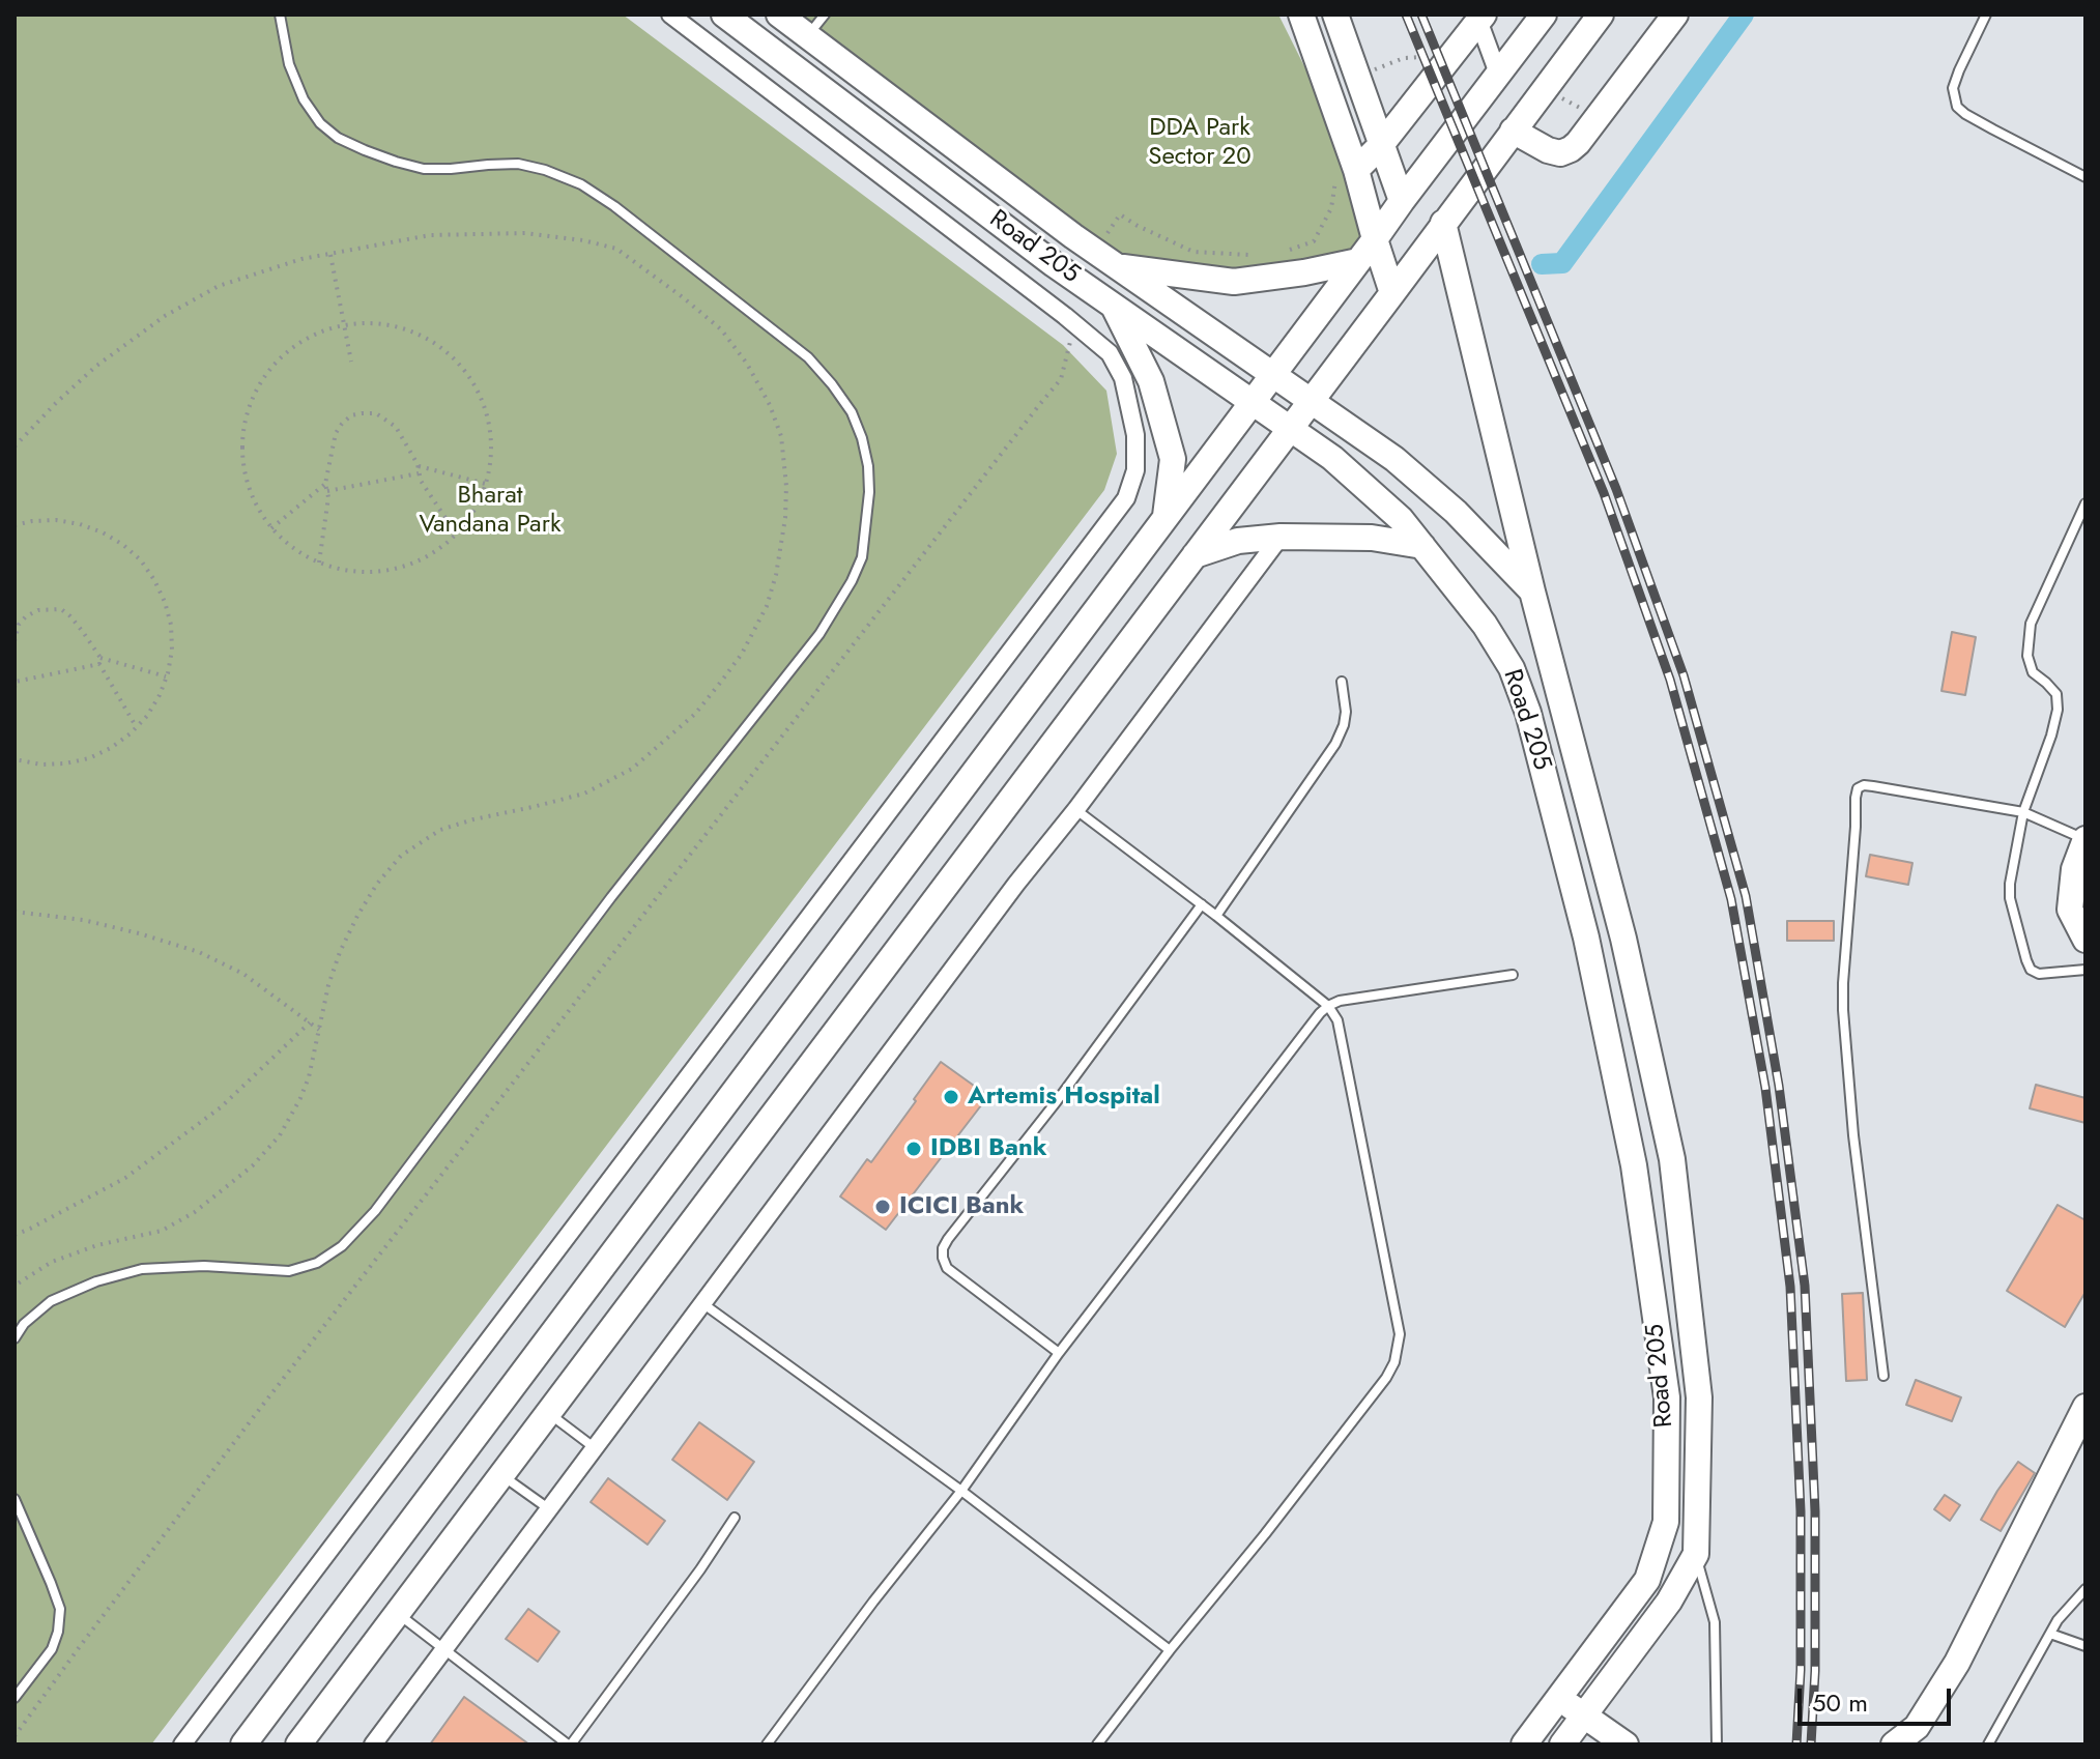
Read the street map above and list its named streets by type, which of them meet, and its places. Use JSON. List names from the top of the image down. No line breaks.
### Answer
{"streets":{"main road":["Road 205"]},"parks":["DDA Park Sector 20","Bharat Vandana Park"],"places":["Artemis Hospital","IDBI Bank","ICICI Bank"],"scale_bar":"50 m"}
